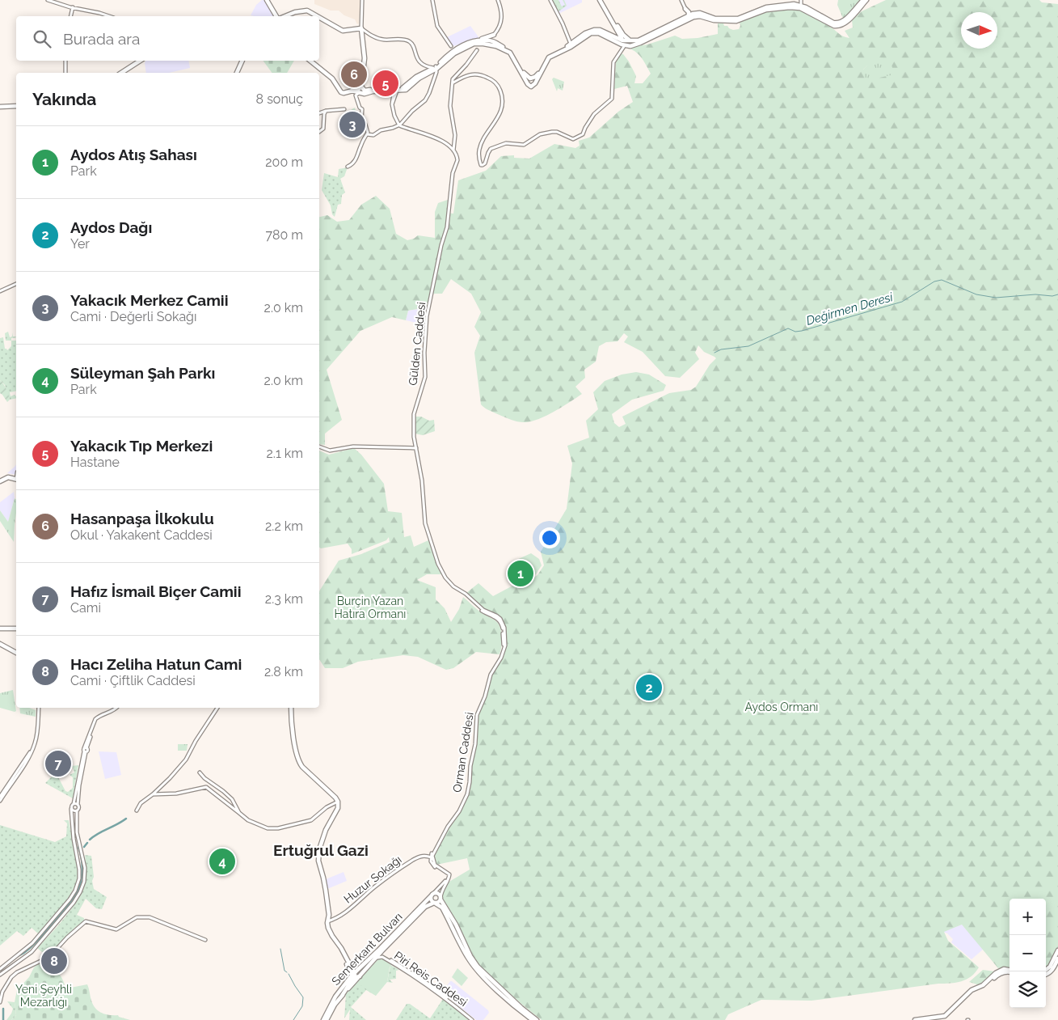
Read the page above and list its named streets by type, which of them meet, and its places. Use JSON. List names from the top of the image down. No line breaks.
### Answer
{"streets":{"main road":["Semerkant Bulvarı"],"street":["Gülden Caddesi","Orman Caddesi","Huzur Sokağı","Piri Reis Caddesi"]},"crossings":[["Gülden Caddesi","Orman Caddesi"],["Orman Caddesi","Huzur Sokağı"],["Semerkant Bulvarı","Piri Reis Caddesi"]],"districts":["Ertuğrul Gazi"],"water":["Değirmen Deresi"],"parks":["Burçin Yazan Hatıra Ormanı","Aydos Ormanı","Yeni Şeyhli Mezarlığı"],"north":"right","page":{"search":"Burada ara","pins":["6","5","3","1","2","7","4","8"],"heading":["Yakında","8 sonuç"],"list":[{"mark":"1","name":"Aydos Atış Sahası","note":"Park","value":"200 m"},{"mark":"2","name":"Aydos Dağı","note":"Yer","value":"780 m"},{"mark":"3","name":"Yakacık Merkez Camii","note":"Cami · Değerli Sokağı","value":"2.0 km"},{"mark":"4","name":"Süleyman Şah Parkı","note":"Park","value":"2.0 km"},{"mark":"5","name":"Yakacık Tıp Merkezi","note":"Hastane","value":"2.1 km"},{"mark":"6","name":"Hasanpaşa İlkokulu","note":"Okul · Yakakent Caddesi","value":"2.2 km"},{"mark":"7","name":"Hafız İsmail Biçer Camii","note":"Cami","value":"2.3 km"},{"mark":"8","name":"Hacı Zeliha Hatun Cami","note":"Cami · Çiftlik Caddesi","value":"2.8 km"}],"map_buttons":["+","−"]}}
